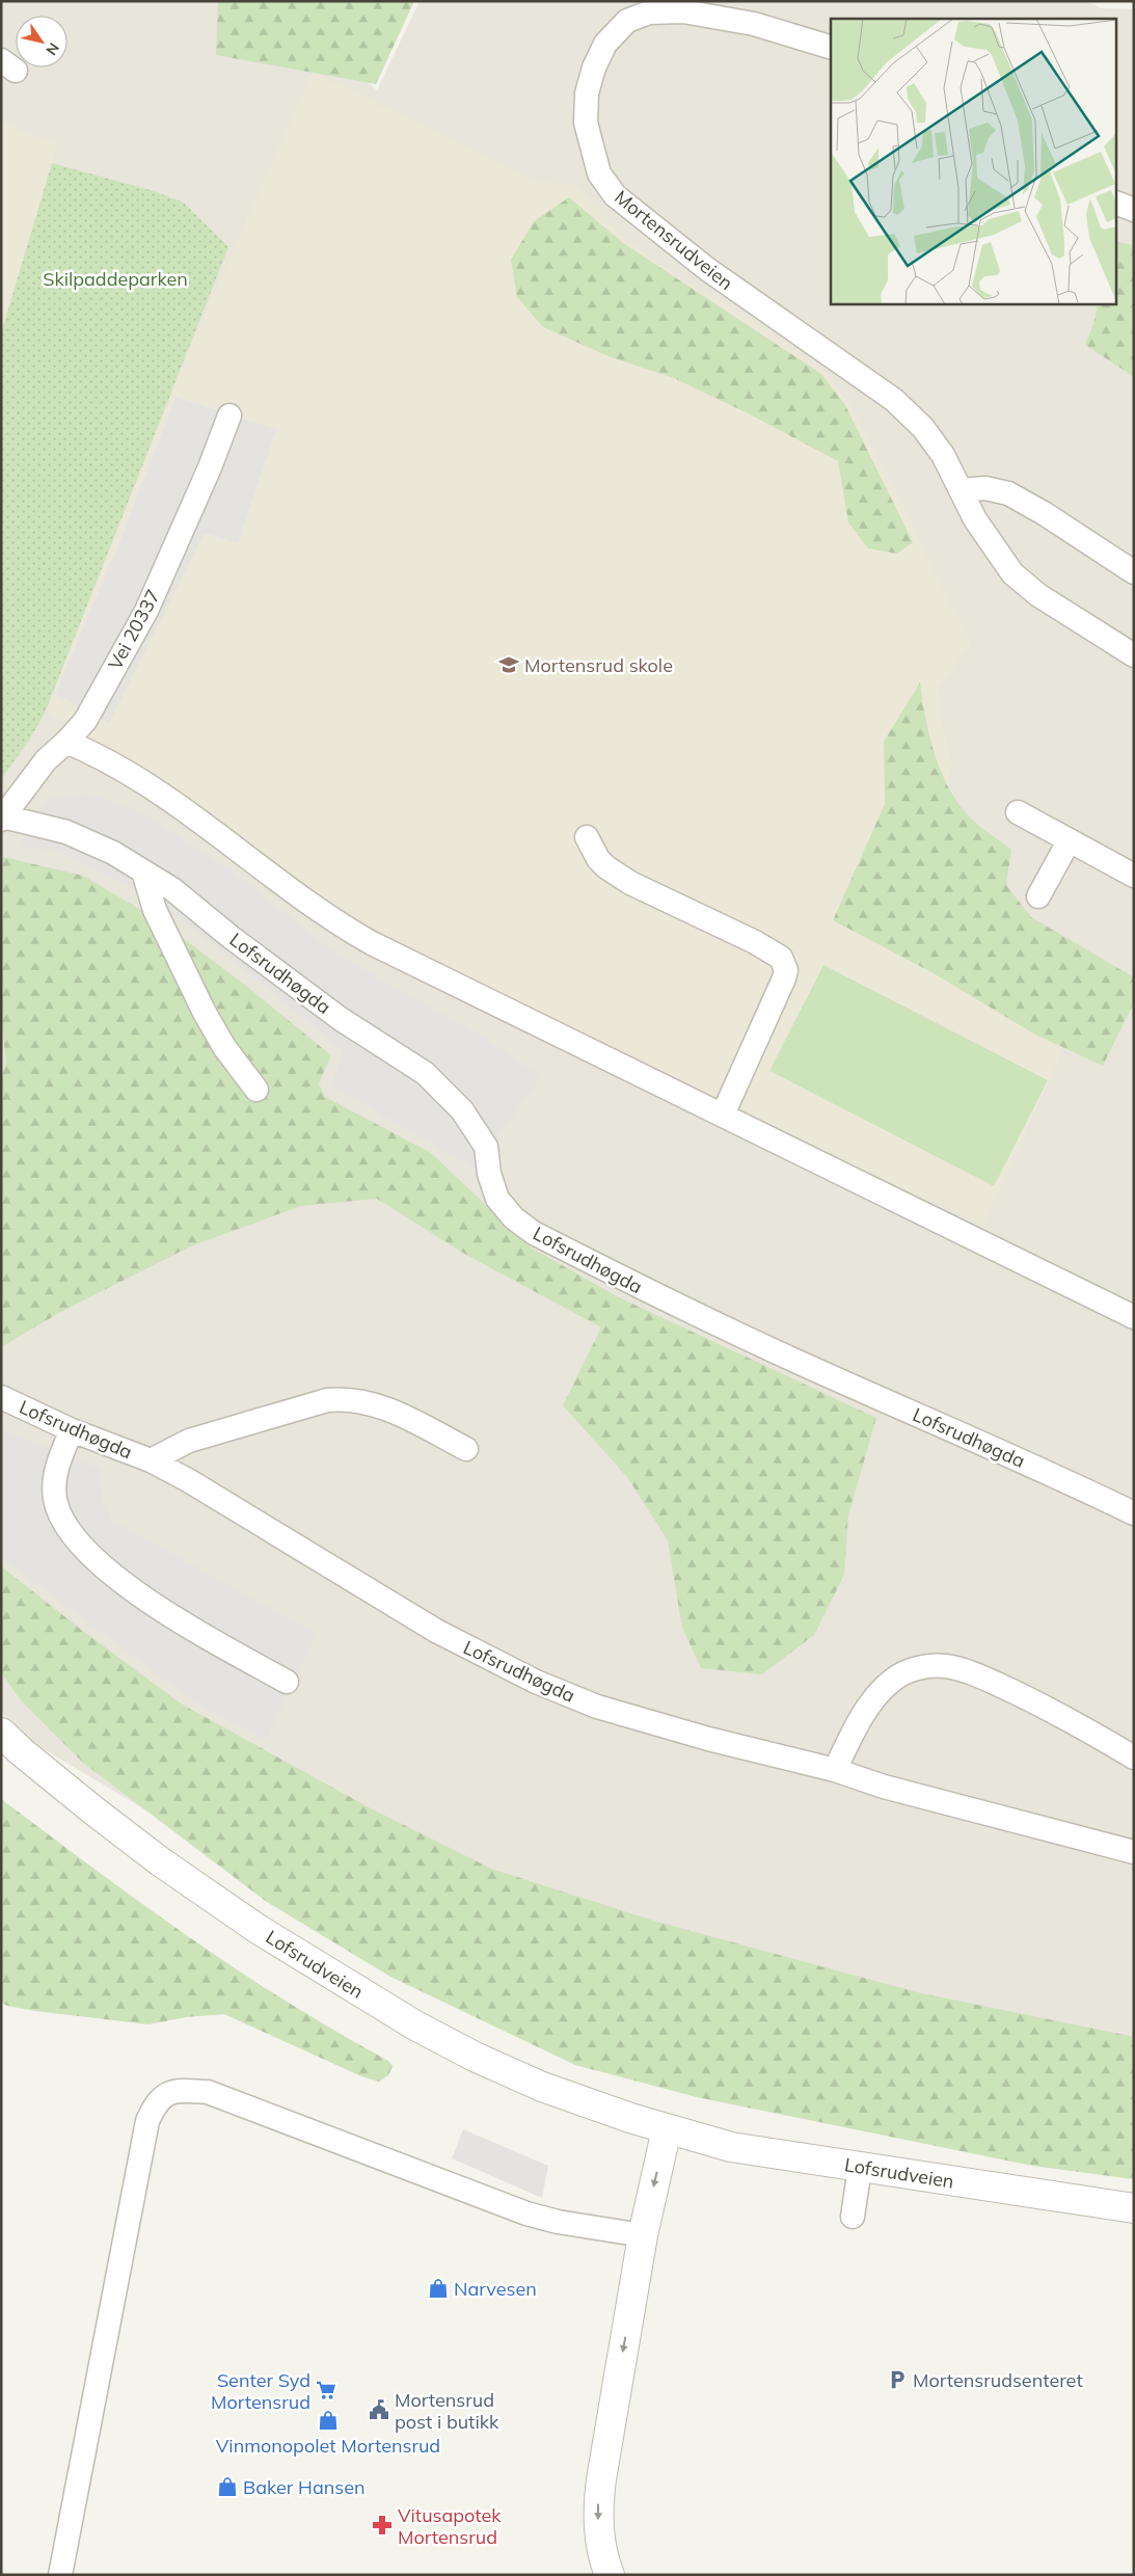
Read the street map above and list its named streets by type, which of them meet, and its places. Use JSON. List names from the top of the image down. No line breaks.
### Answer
{"streets":{"street":["Lofsrudveien"],"lane":["Mortensrudveien","Vei 20337","Lofsrudhøgda"]},"crossings":[["Vei 20337","Lofsrudhøgda"]],"parks":["Skilpaddeparken"],"places":{"school or university":["Mortensrud skole"],"shop":["Narvesen","Vinmonopolet Mortensrud","Baker Hansen"],"parking":["Mortensrudsenteret"],"supermarket":["Senter Syd Mortensrud"],"public building":["Mortensrud post i butikk"],"pharmacy":["Vitusapotek Mortensrud"]},"north":"bottom right"}
